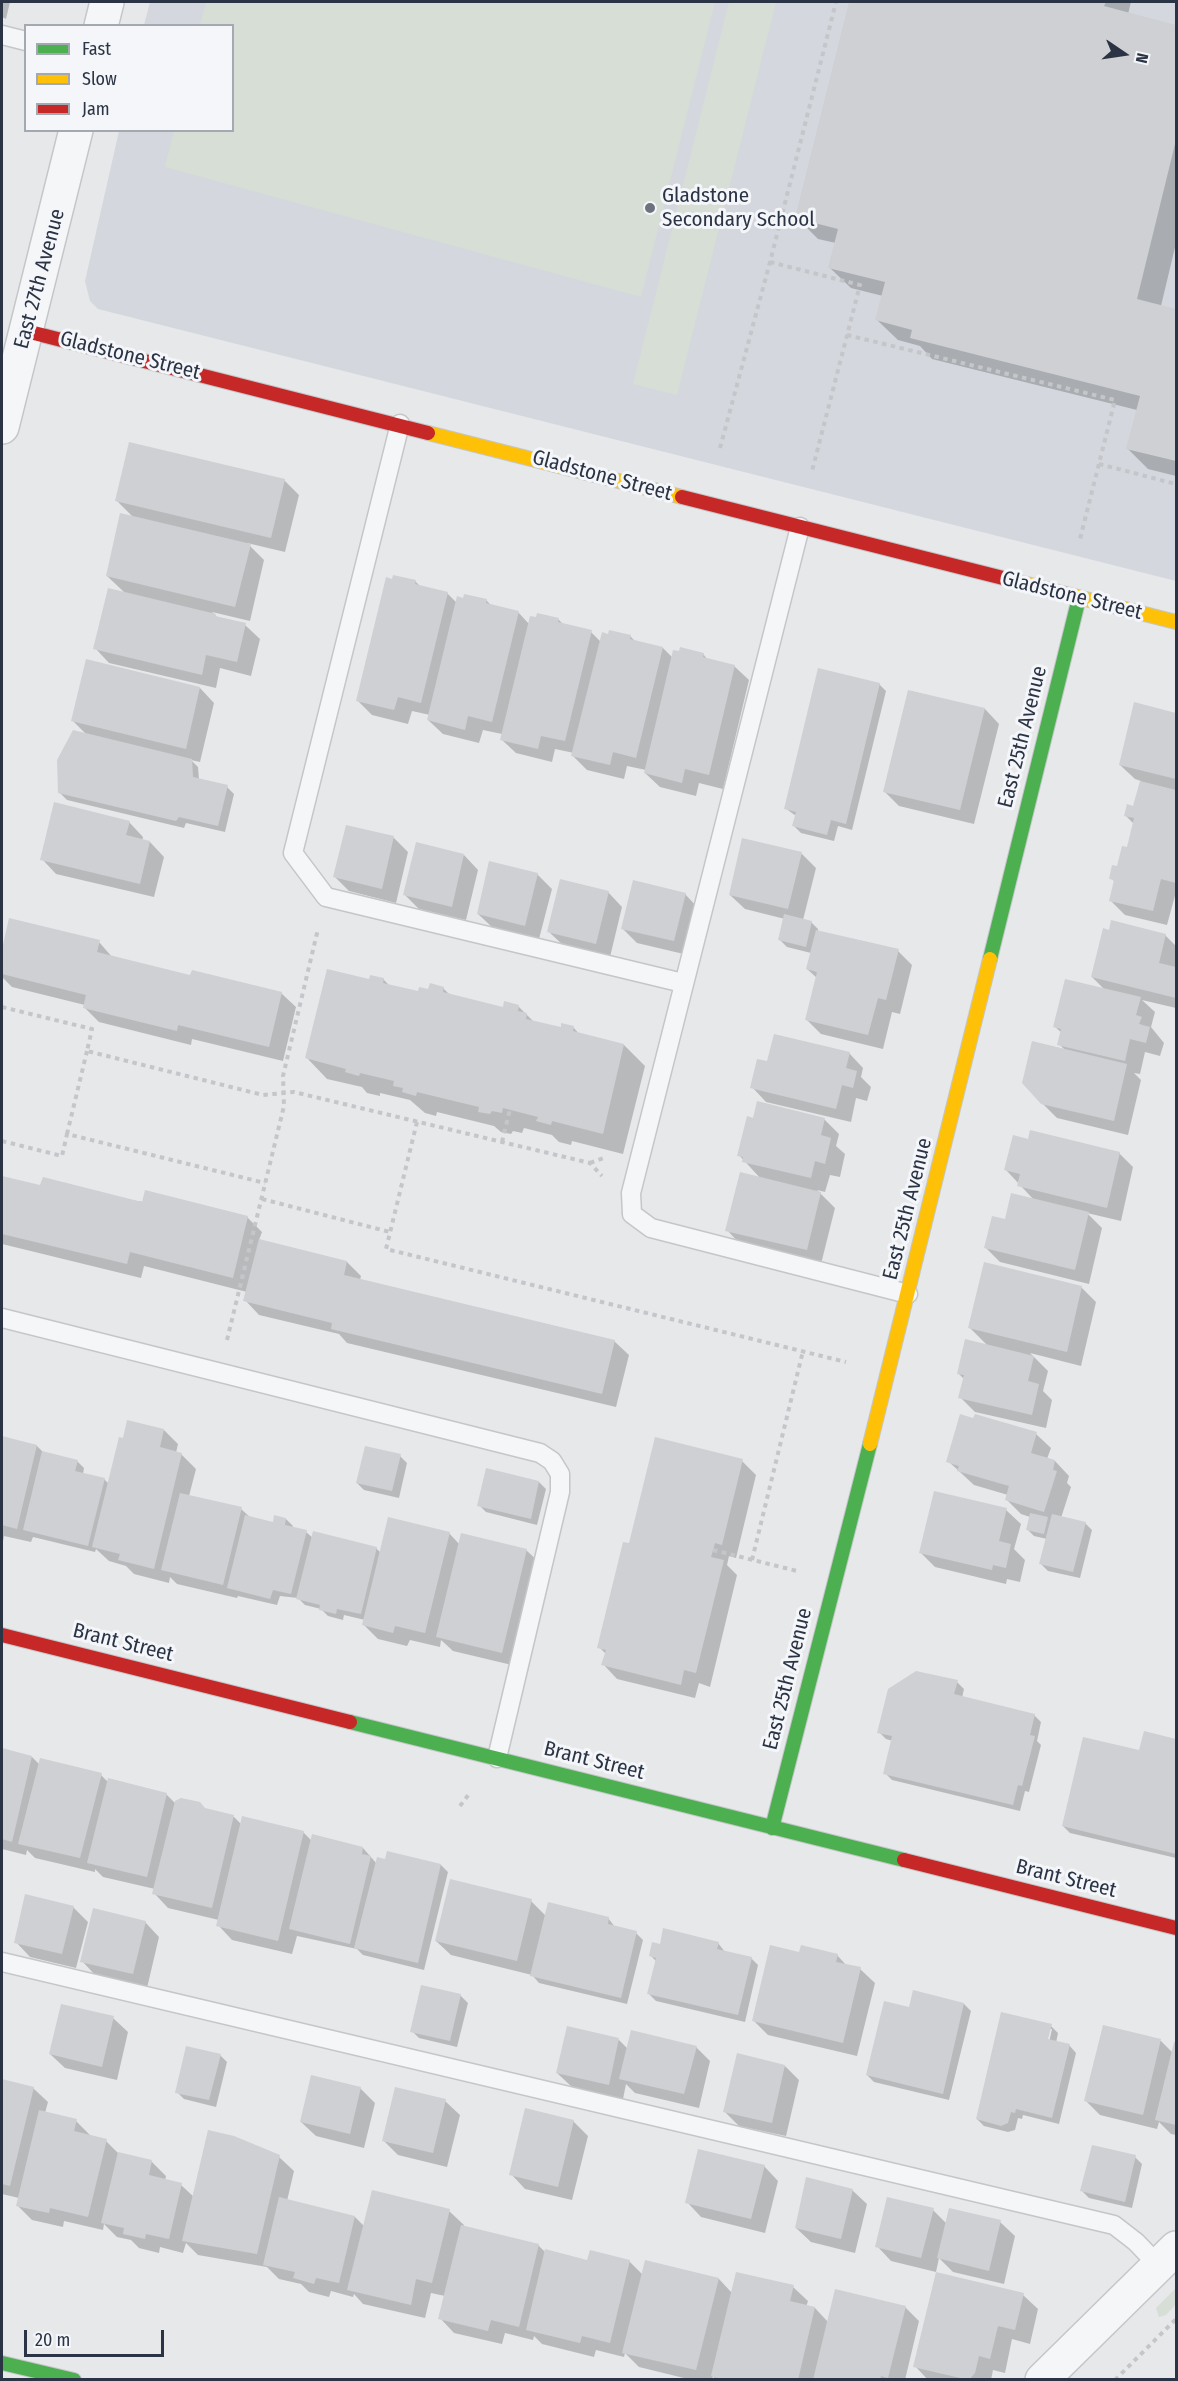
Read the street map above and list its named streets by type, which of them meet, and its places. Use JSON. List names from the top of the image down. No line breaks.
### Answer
{"streets":{"street":["East 27th Avenue","Gladstone Street","East 25th Avenue","Brant Street"]},"crossings":[["East 27th Avenue","Gladstone Street"],["Gladstone Street","East 25th Avenue"],["East 25th Avenue","Brant Street"]],"places":["Gladstone Secondary School"],"legend":["Fast","Slow","Jam"],"scale_bar":"20 m","north":"right"}
